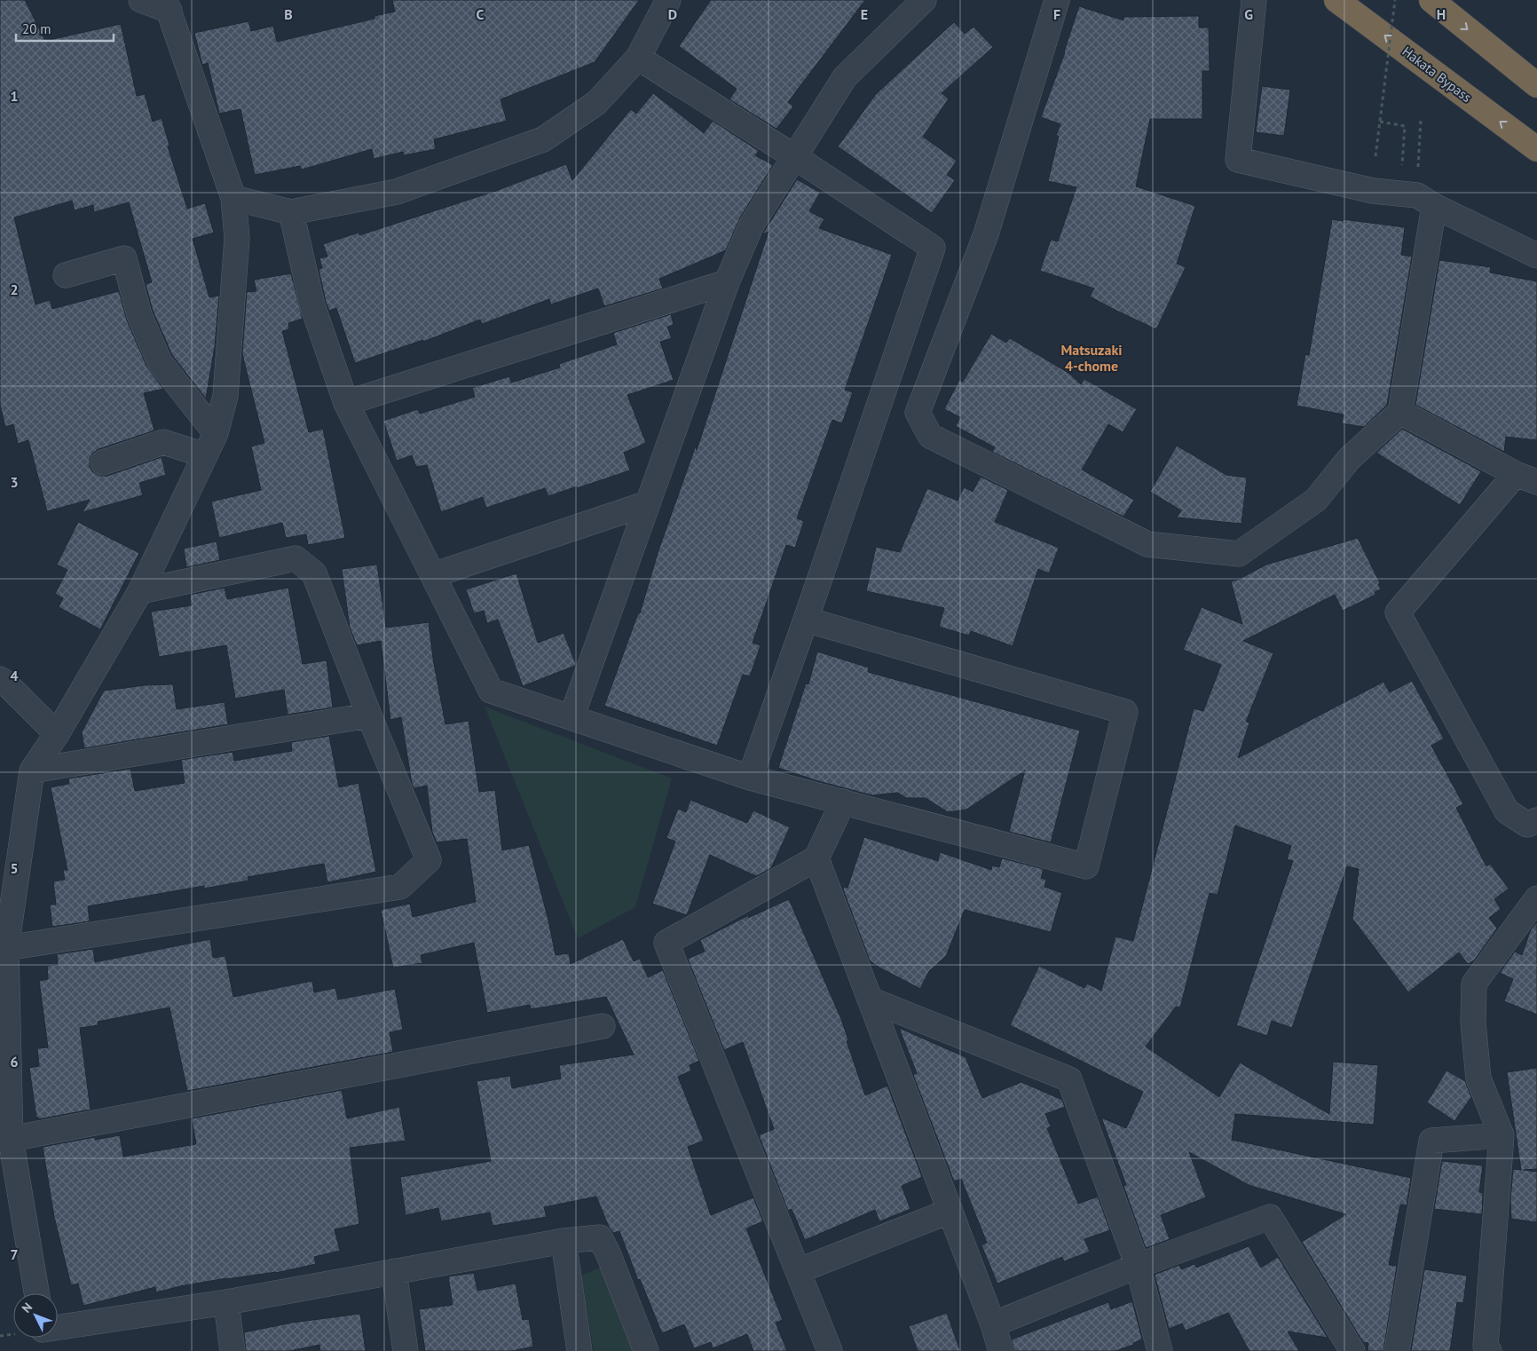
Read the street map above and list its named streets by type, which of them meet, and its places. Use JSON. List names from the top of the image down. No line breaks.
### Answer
{"streets":{"highway":["Hakata Bypass"]},"districts":["Matsuzaki 4-chome"],"scale_bar":"20 m","north":"top left","grid":{"columns":["B","C","D","E","F","G","H"],"rows":["1","2","3","4","5","6","7"]}}
